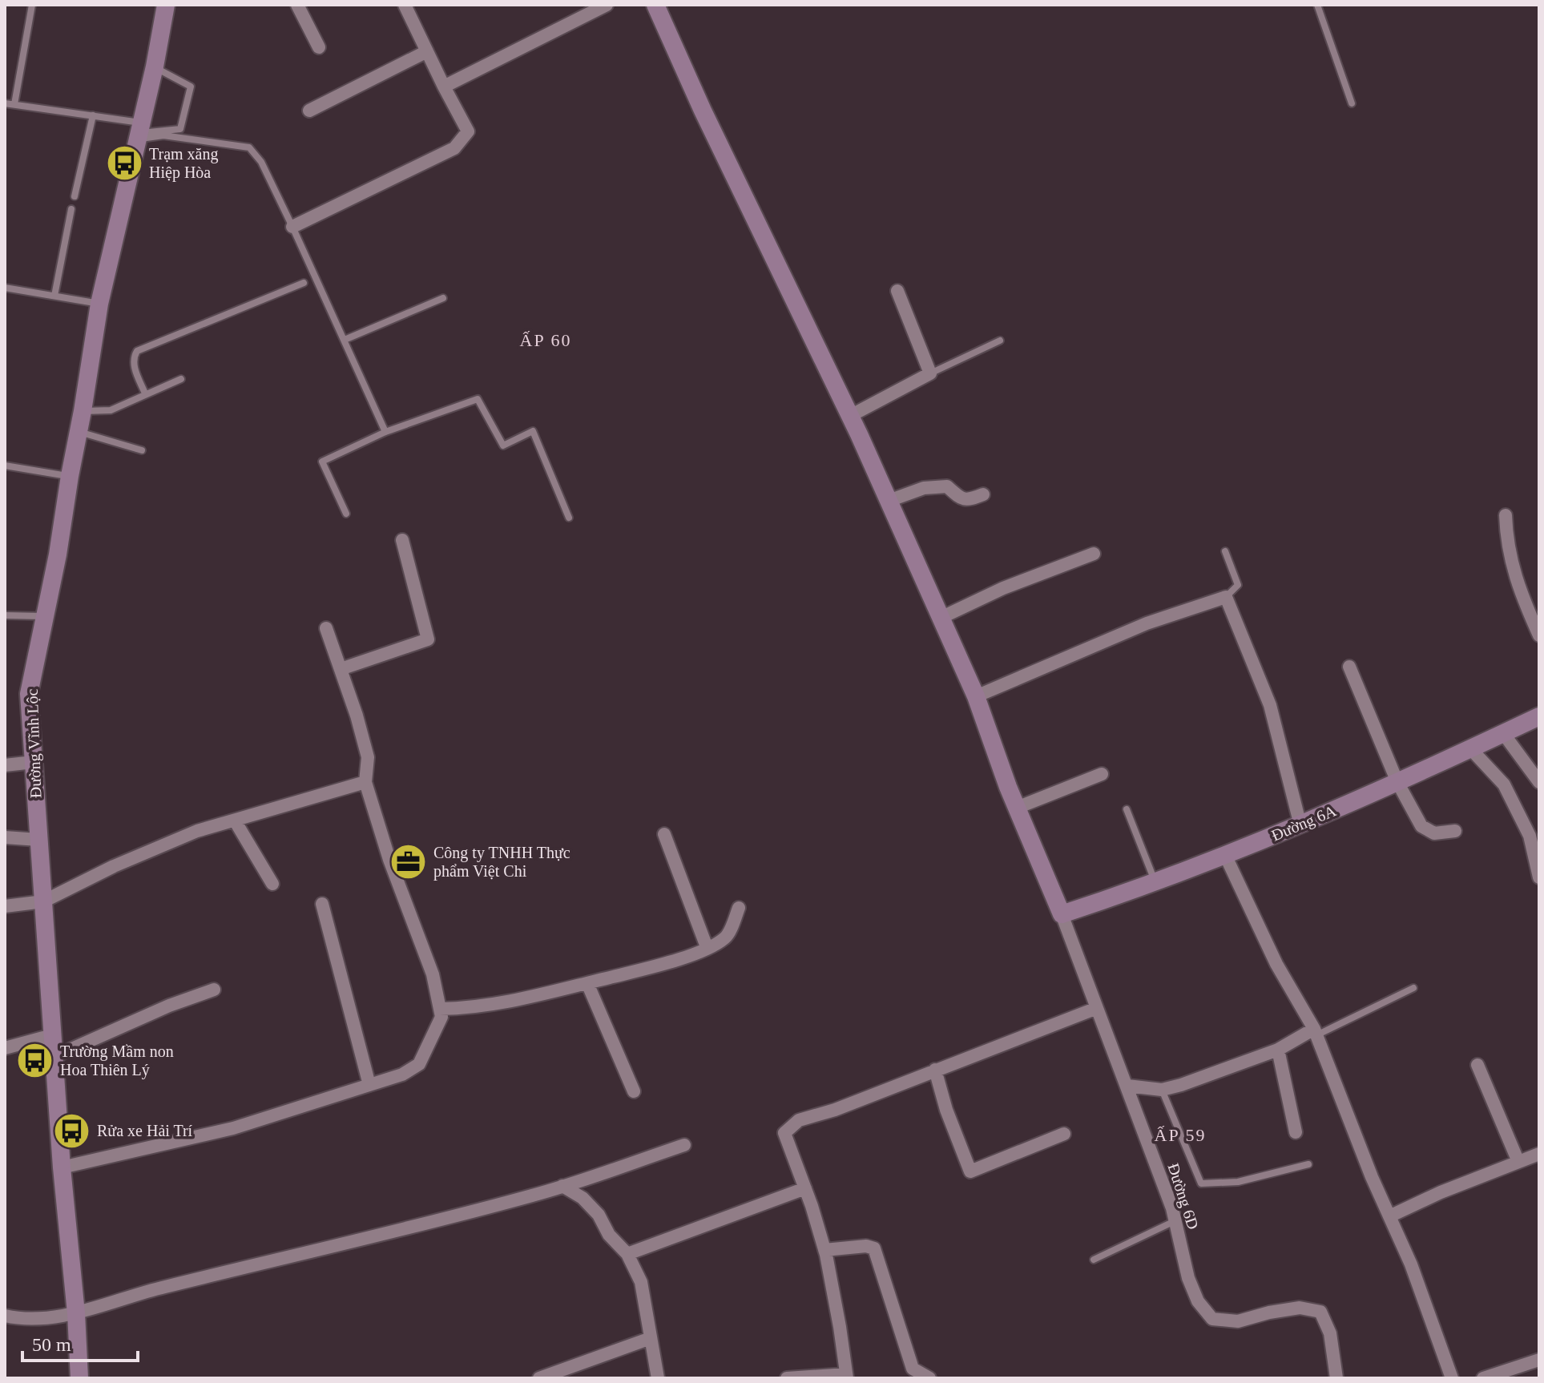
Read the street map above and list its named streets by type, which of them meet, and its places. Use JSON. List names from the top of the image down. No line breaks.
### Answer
{"streets":{"street":["Đường Vĩnh Lộc","Đường 6A","Đường 6D"]},"crossings":[["Đường 6A","Đường 6D"]],"districts":["ẤP 60","ẤP 59"],"places":{"bus stop":["Trạm xăng Hiệp Hòa","Trường Mầm non Hoa Thiên Lý","Rửa xe Hải Trí"],"office":["Công ty TNHH Thực phẩm Việt Chi"]},"scale_bar":"50 m"}
